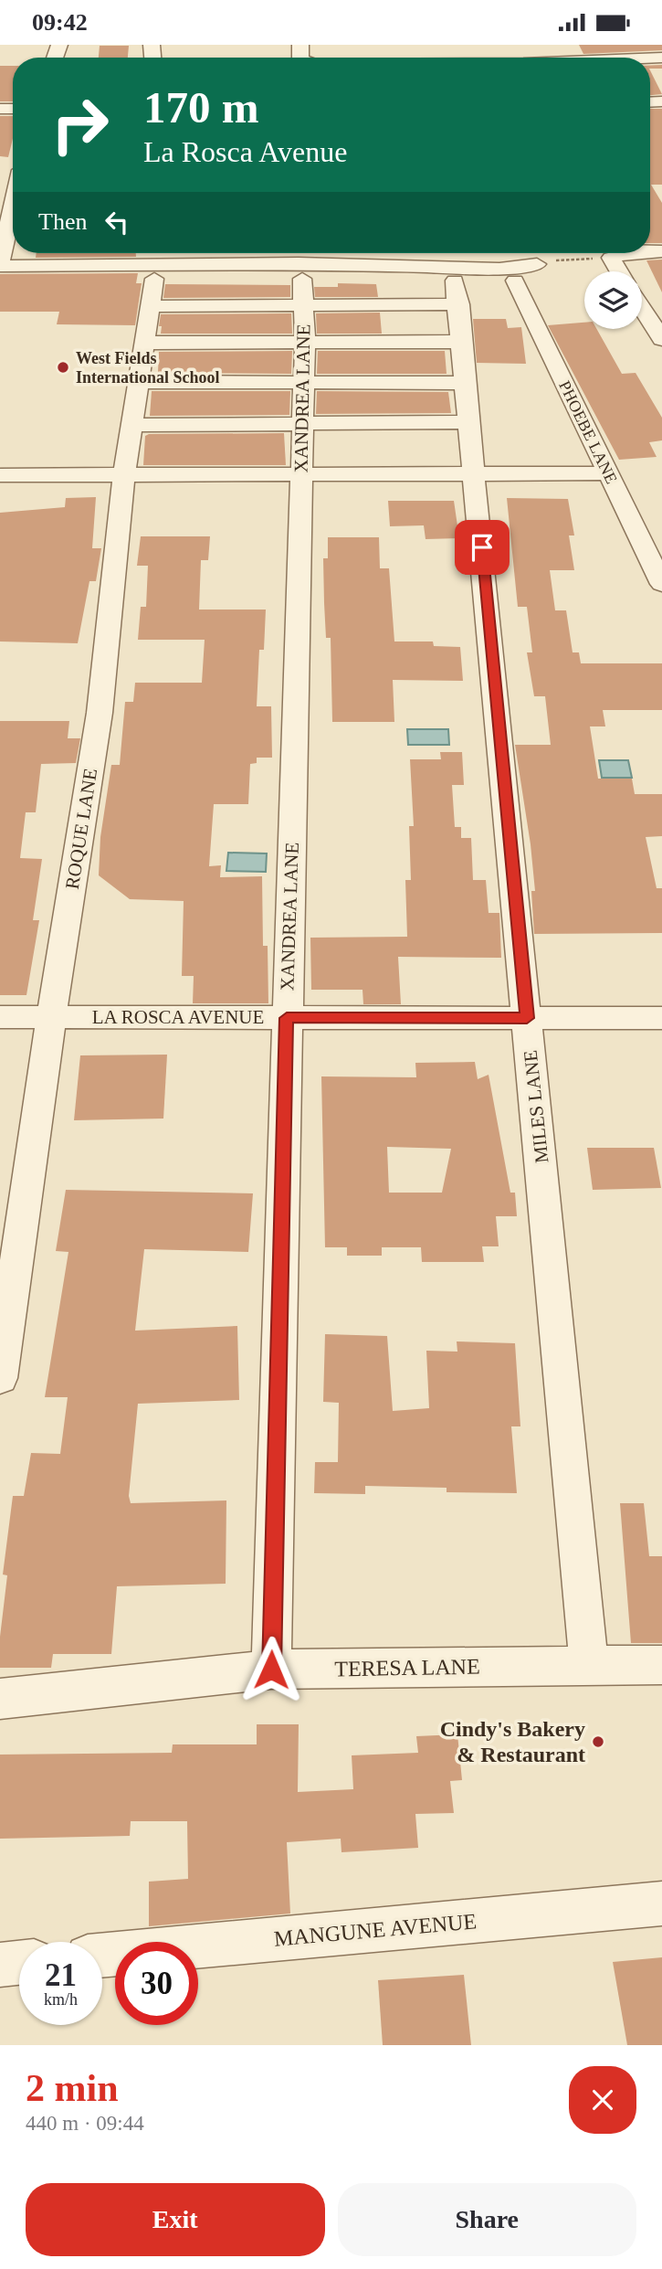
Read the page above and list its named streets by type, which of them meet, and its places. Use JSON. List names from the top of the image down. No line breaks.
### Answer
{"streets":{"street":["XANDREA LANE","PHOEBE LANE","ROQUE LANE","LA ROSCA AVENUE","MILES LANE","TERESA LANE","MANGUNE AVENUE"]},"crossings":[["XANDREA LANE","LA ROSCA AVENUE"],["XANDREA LANE","TERESA LANE"],["ROQUE LANE","LA ROSCA AVENUE"],["LA ROSCA AVENUE","MILES LANE"],["MILES LANE","TERESA LANE"]],"places":["West Fields International School","Cindy's Bakery & Restaurant"],"page":{"status":"09:42","turn":["170 m","La Rosca Avenue"],"then":"Then","speed":"21 km/h","limit":"30","heading":["2 min","440 m · 09:44"],"buttons":["Exit","Share"]}}
